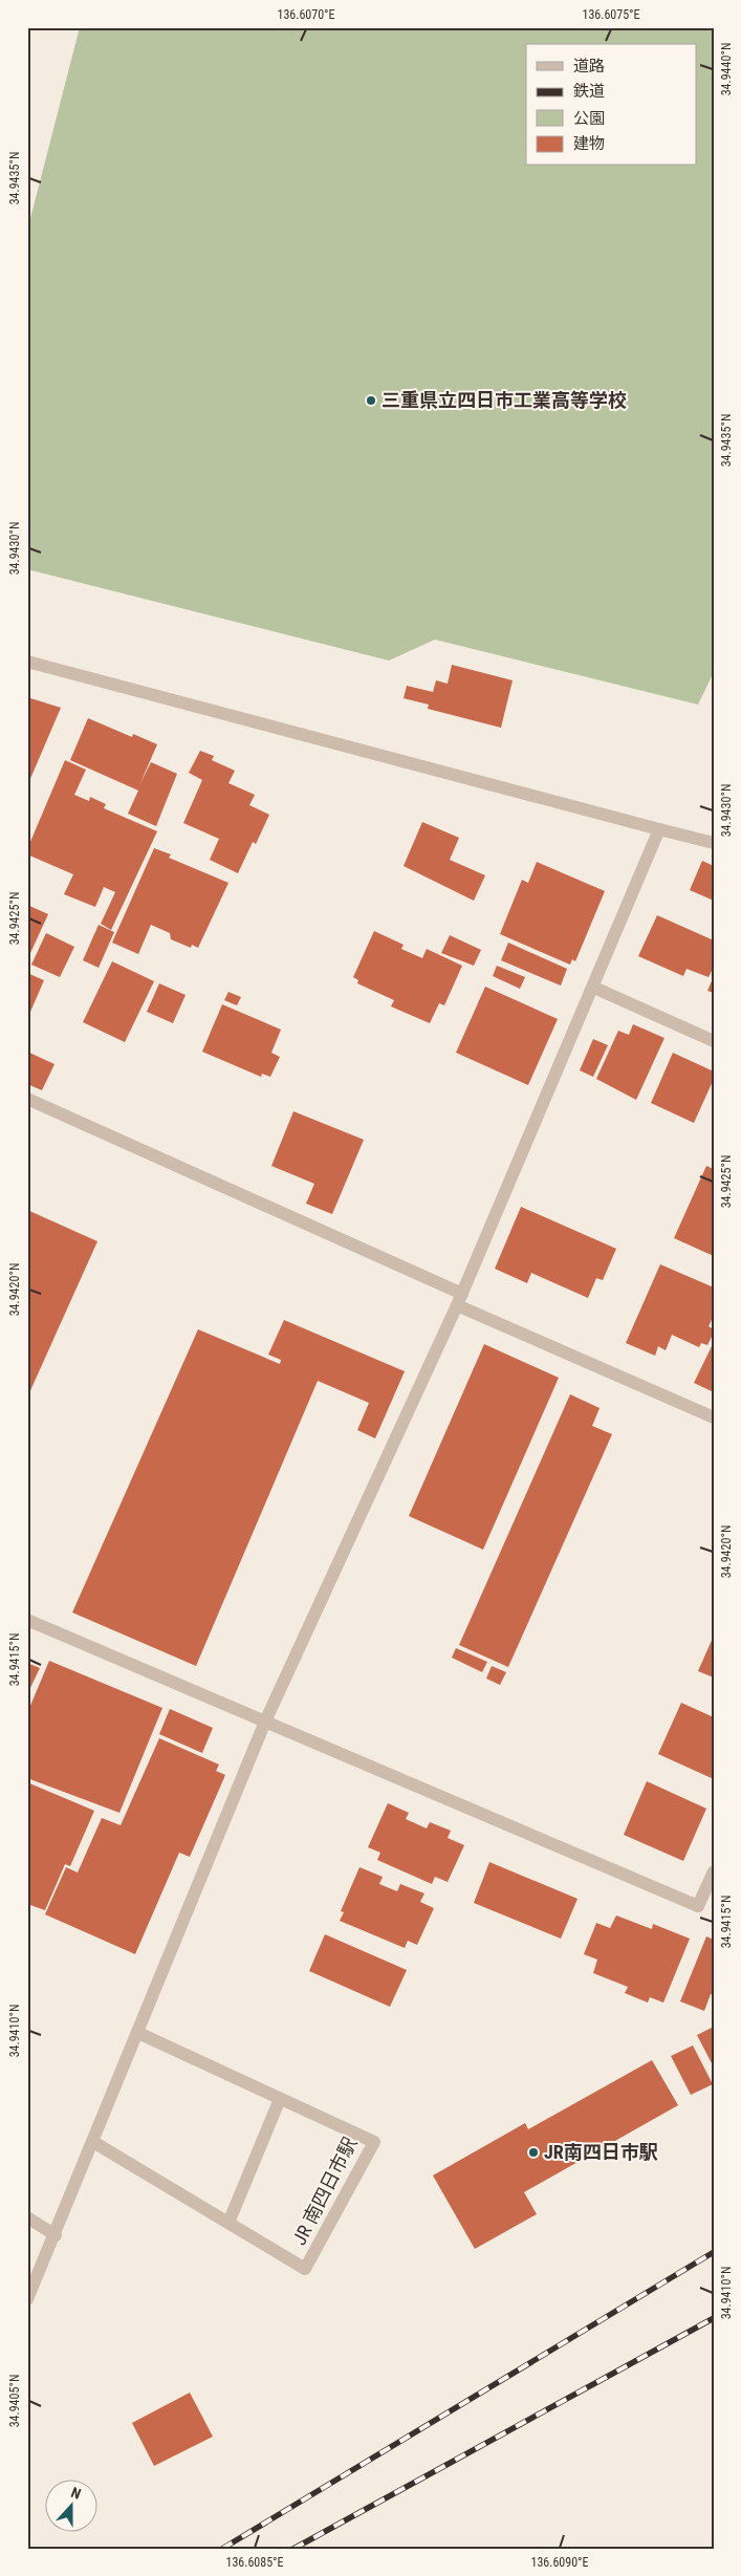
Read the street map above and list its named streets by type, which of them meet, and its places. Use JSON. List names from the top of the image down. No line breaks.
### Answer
{"streets":{"street":["JR 南四日市駅"]},"places":["三重県立四日市工業高等学校","JR南四日市駅"],"legend":["道路","鉄道","公園","建物"],"north":"top","coordinates":["136.6070°E","136.6075°E","34.9440°N","34.9435°N","34.9430°N","34.9425°N","34.9420°N","34.9415°N","34.9410°N","34.9405°N","136.6085°E","136.6090°E"]}
